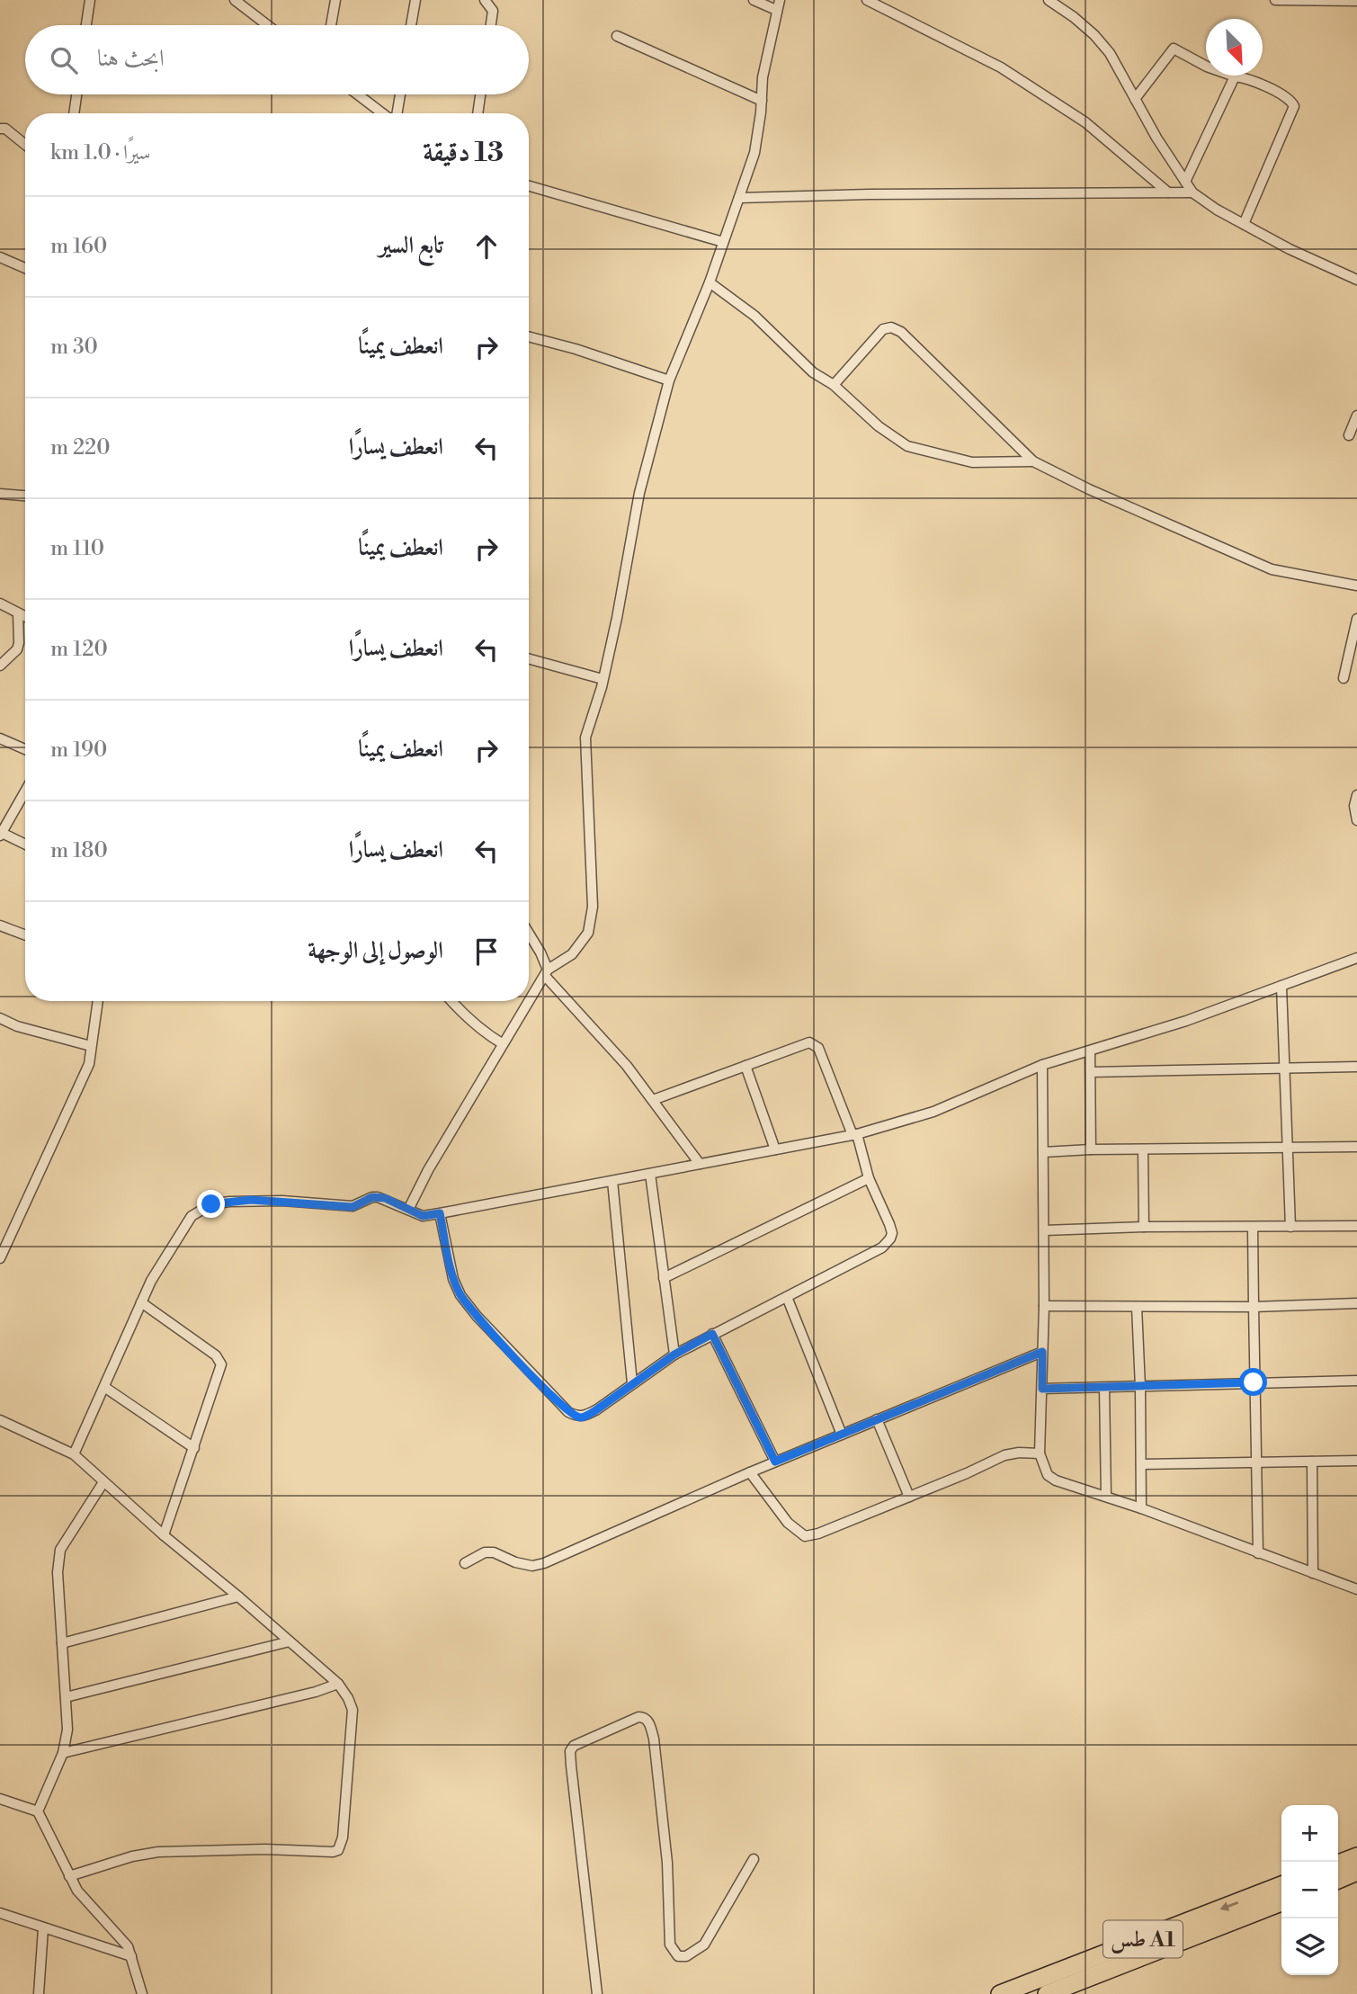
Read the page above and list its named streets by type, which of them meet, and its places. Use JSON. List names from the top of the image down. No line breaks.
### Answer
{"streets":{"highway":["طس A1"]},"north":"bottom right","page":{"search":"ابحث هنا","heading":["13 دقيقة","سيرًا · 1.0 km"],"list":[["تابع السير","160 m"],["انعطف يمينًا","30 m"],["انعطف يسارًا","220 m"],["انعطف يمينًا","110 m"],["انعطف يسارًا","120 m"],["انعطف يمينًا","190 m"],["انعطف يسارًا","180 m"],"الوصول إلى الوجهة"],"map_buttons":["+","−"]}}
